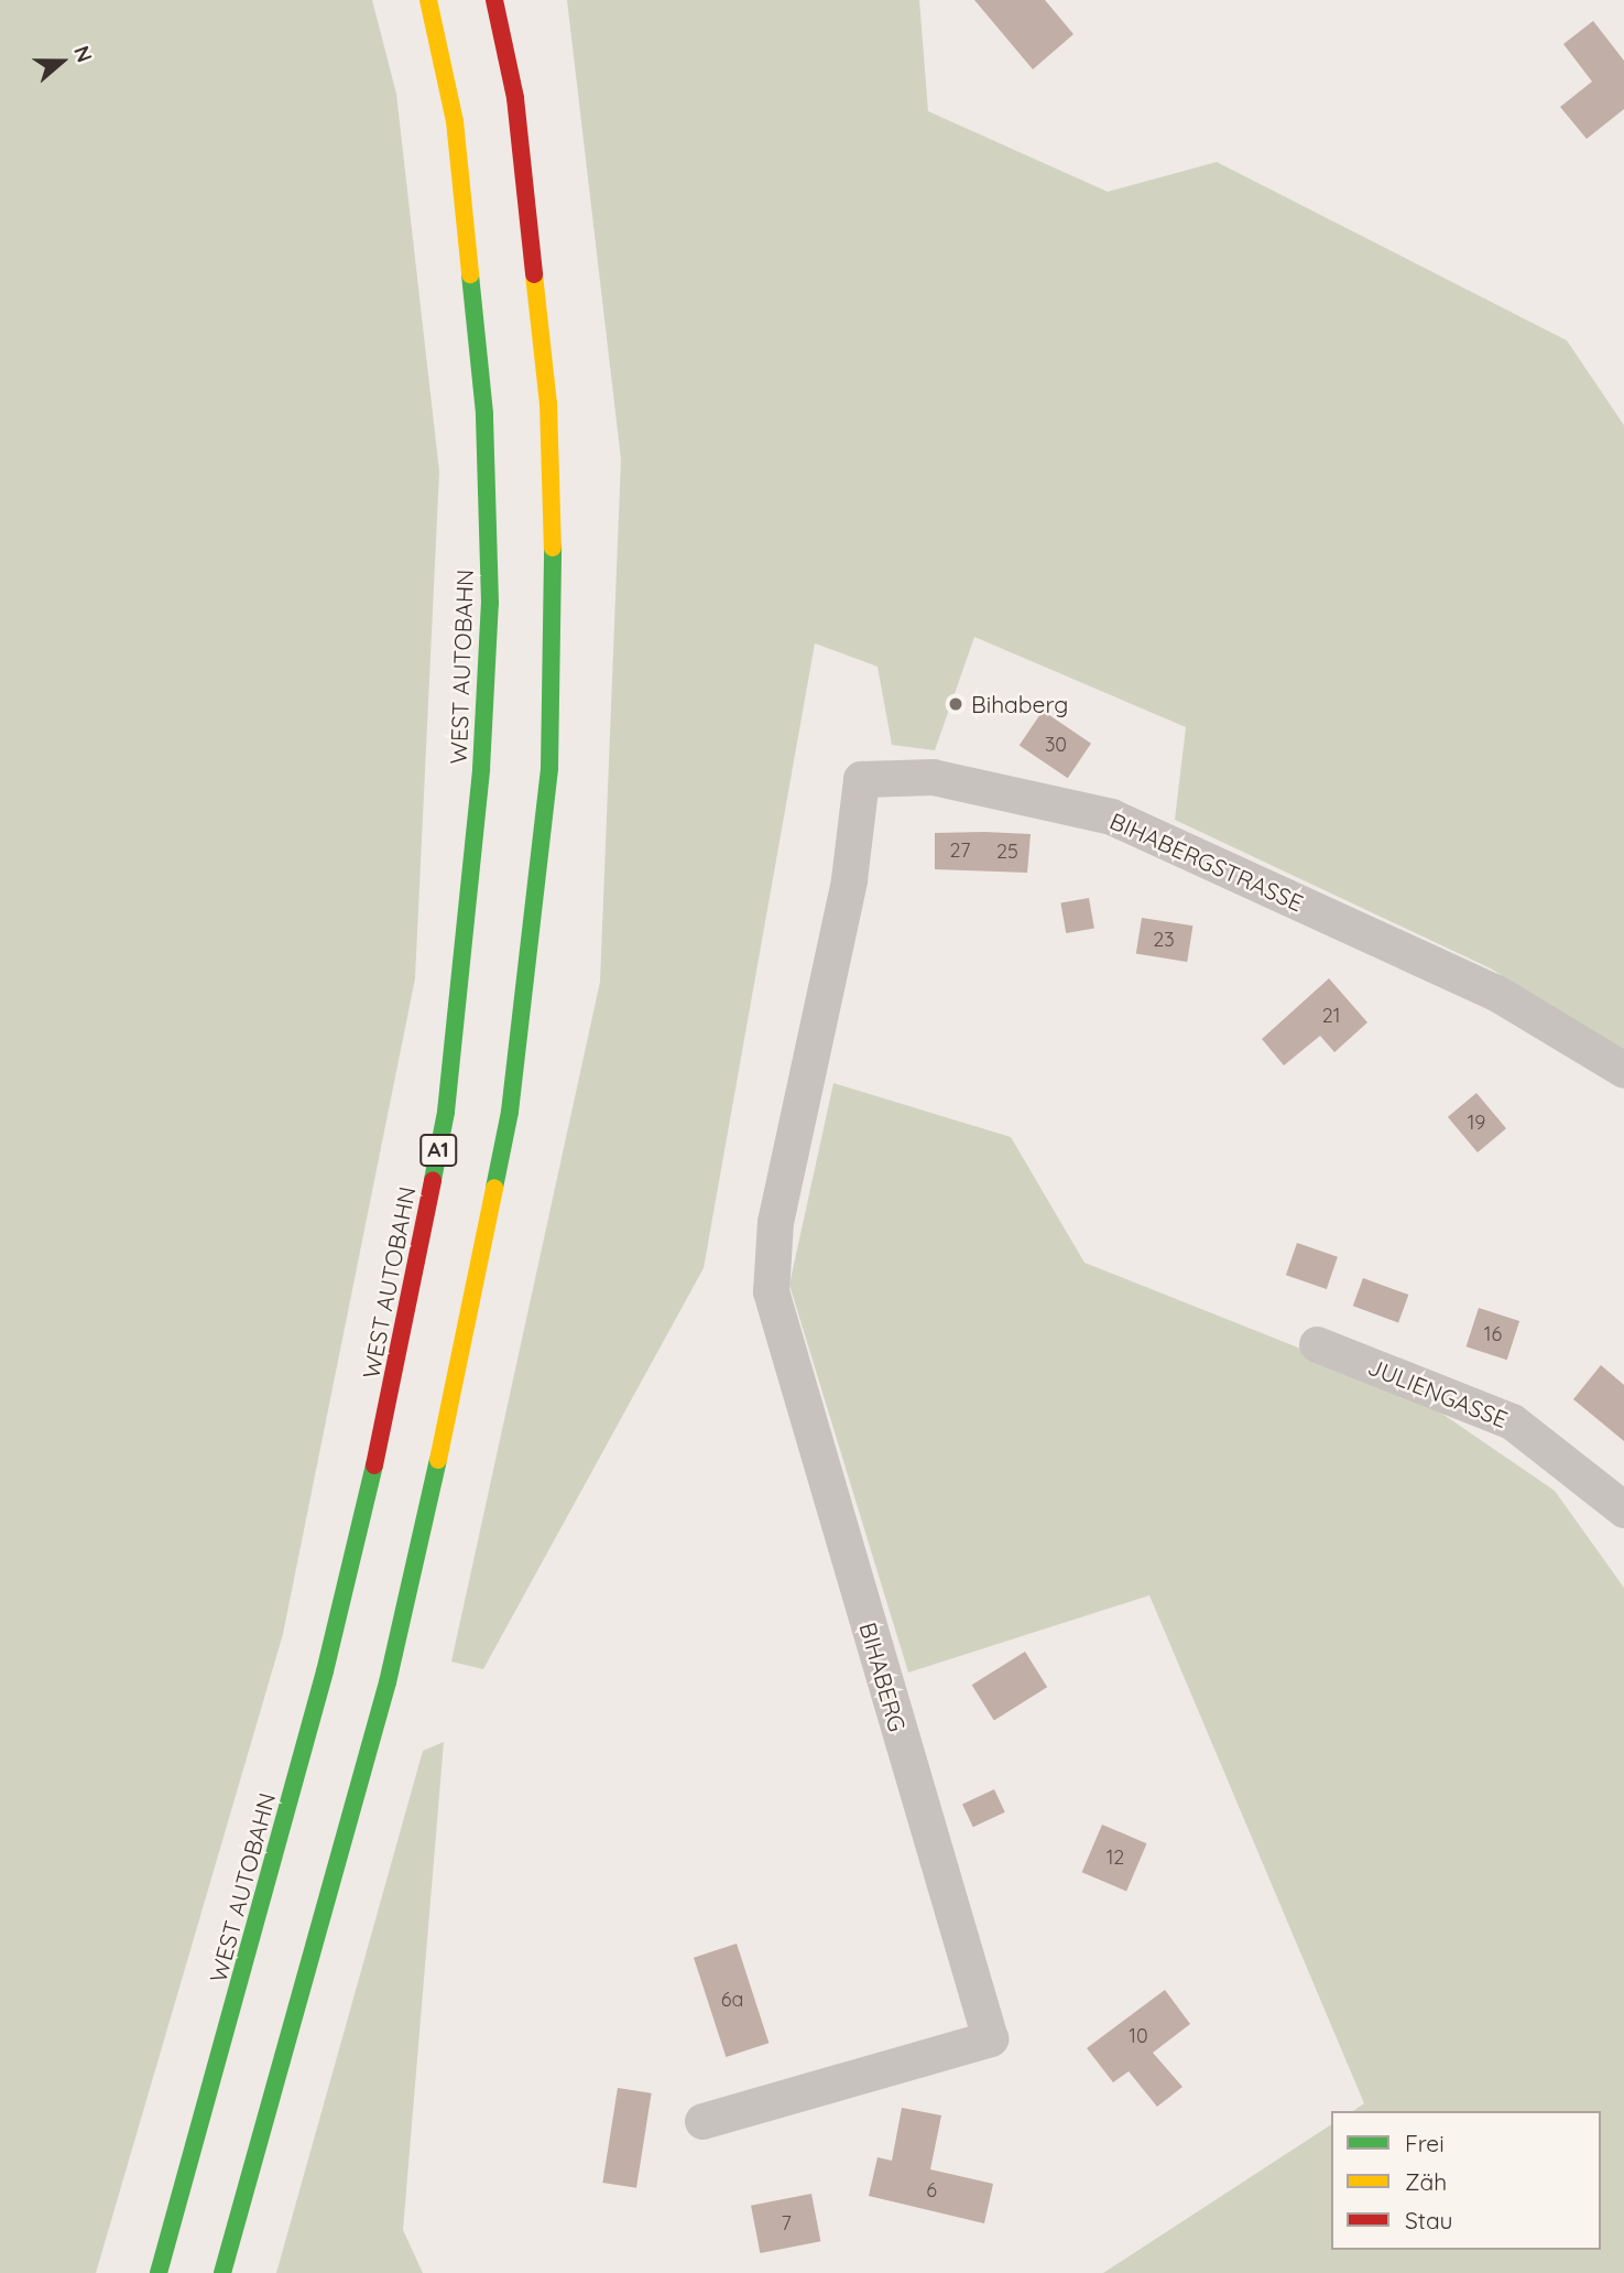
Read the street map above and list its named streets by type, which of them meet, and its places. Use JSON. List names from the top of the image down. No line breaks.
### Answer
{"streets":{"highway":["WEST AUTOBAHN","A1"],"street":["BIHABERGSTRASSE","JULIENGASSE","BIHABERG"]},"crossings":[["BIHABERGSTRASSE","BIHABERG"]],"places":["Bihaberg"],"house_numbers":["30","27","25","23","21","19","16","12","6a","10","6","7"],"legend":["Frei","Zäh","Stau"],"north":"right"}
